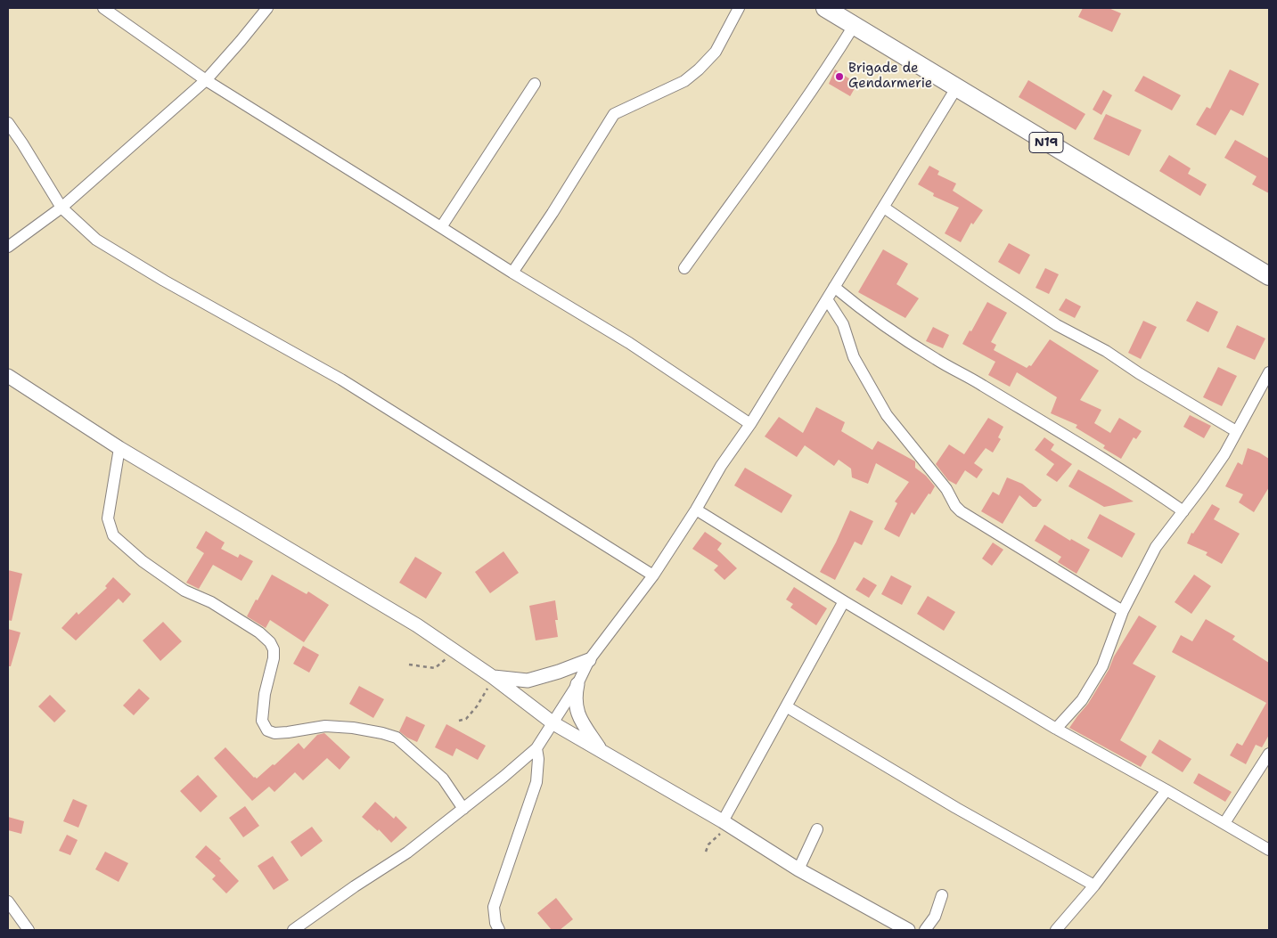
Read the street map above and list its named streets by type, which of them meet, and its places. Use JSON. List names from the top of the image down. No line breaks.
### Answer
{"streets":{"highway":["N19"]},"places":["Brigade de Gendarmerie"]}
